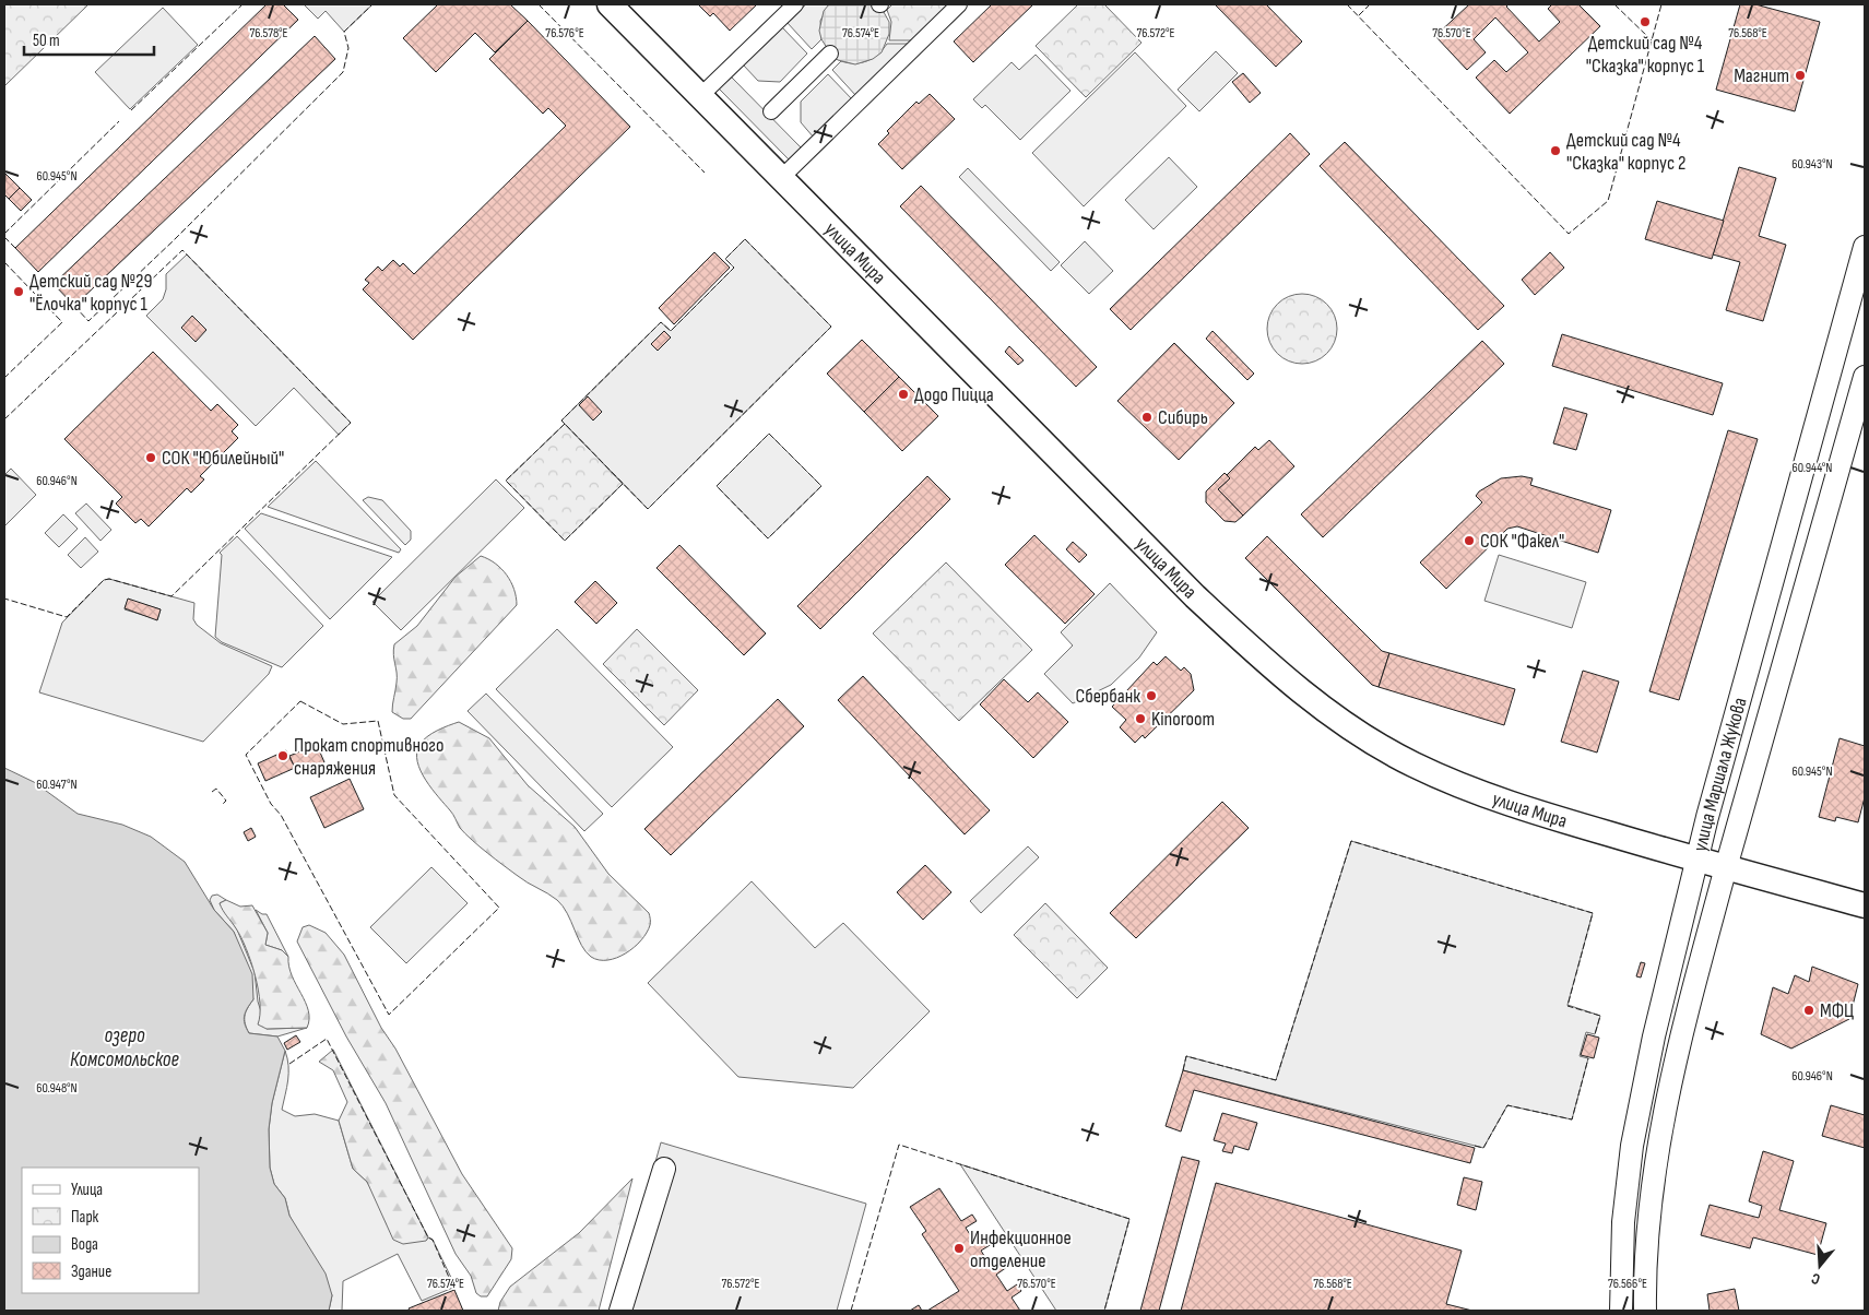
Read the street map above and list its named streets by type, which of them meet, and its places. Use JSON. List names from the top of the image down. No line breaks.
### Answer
{"streets":{"main road":["улица Мира","улица Маршала Жукова"]},"crossings":[["улица Мира","улица Маршала Жукова"]],"water":["озеро Комсомольское"],"places":["Детский сад №4 \"Сказка\" корпус 1","Магнит","Детский сад №4 \"Сказка\" корпус 2","Детский сад №29 \"Ёлочка\" корпус 1","Додо Пицца","Сибирь","СОК \"Юбилейный\"","СОК \"Факел\"","Сбербанк","Kinoroom","Прокат спортивного снаряжения","МФЦ","Инфекционное отделение"],"legend":["Улица","Парк","Вода","Здание"],"scale_bar":"50 m","north":"bottom","coordinates":["76.578°E","76.576°E","76.574°E","76.572°E","76.570°E","76.568°E","60.943°N","60.945°N","60.944°N","60.946°N","60.947°N","60.948°N","76.566°E"]}
